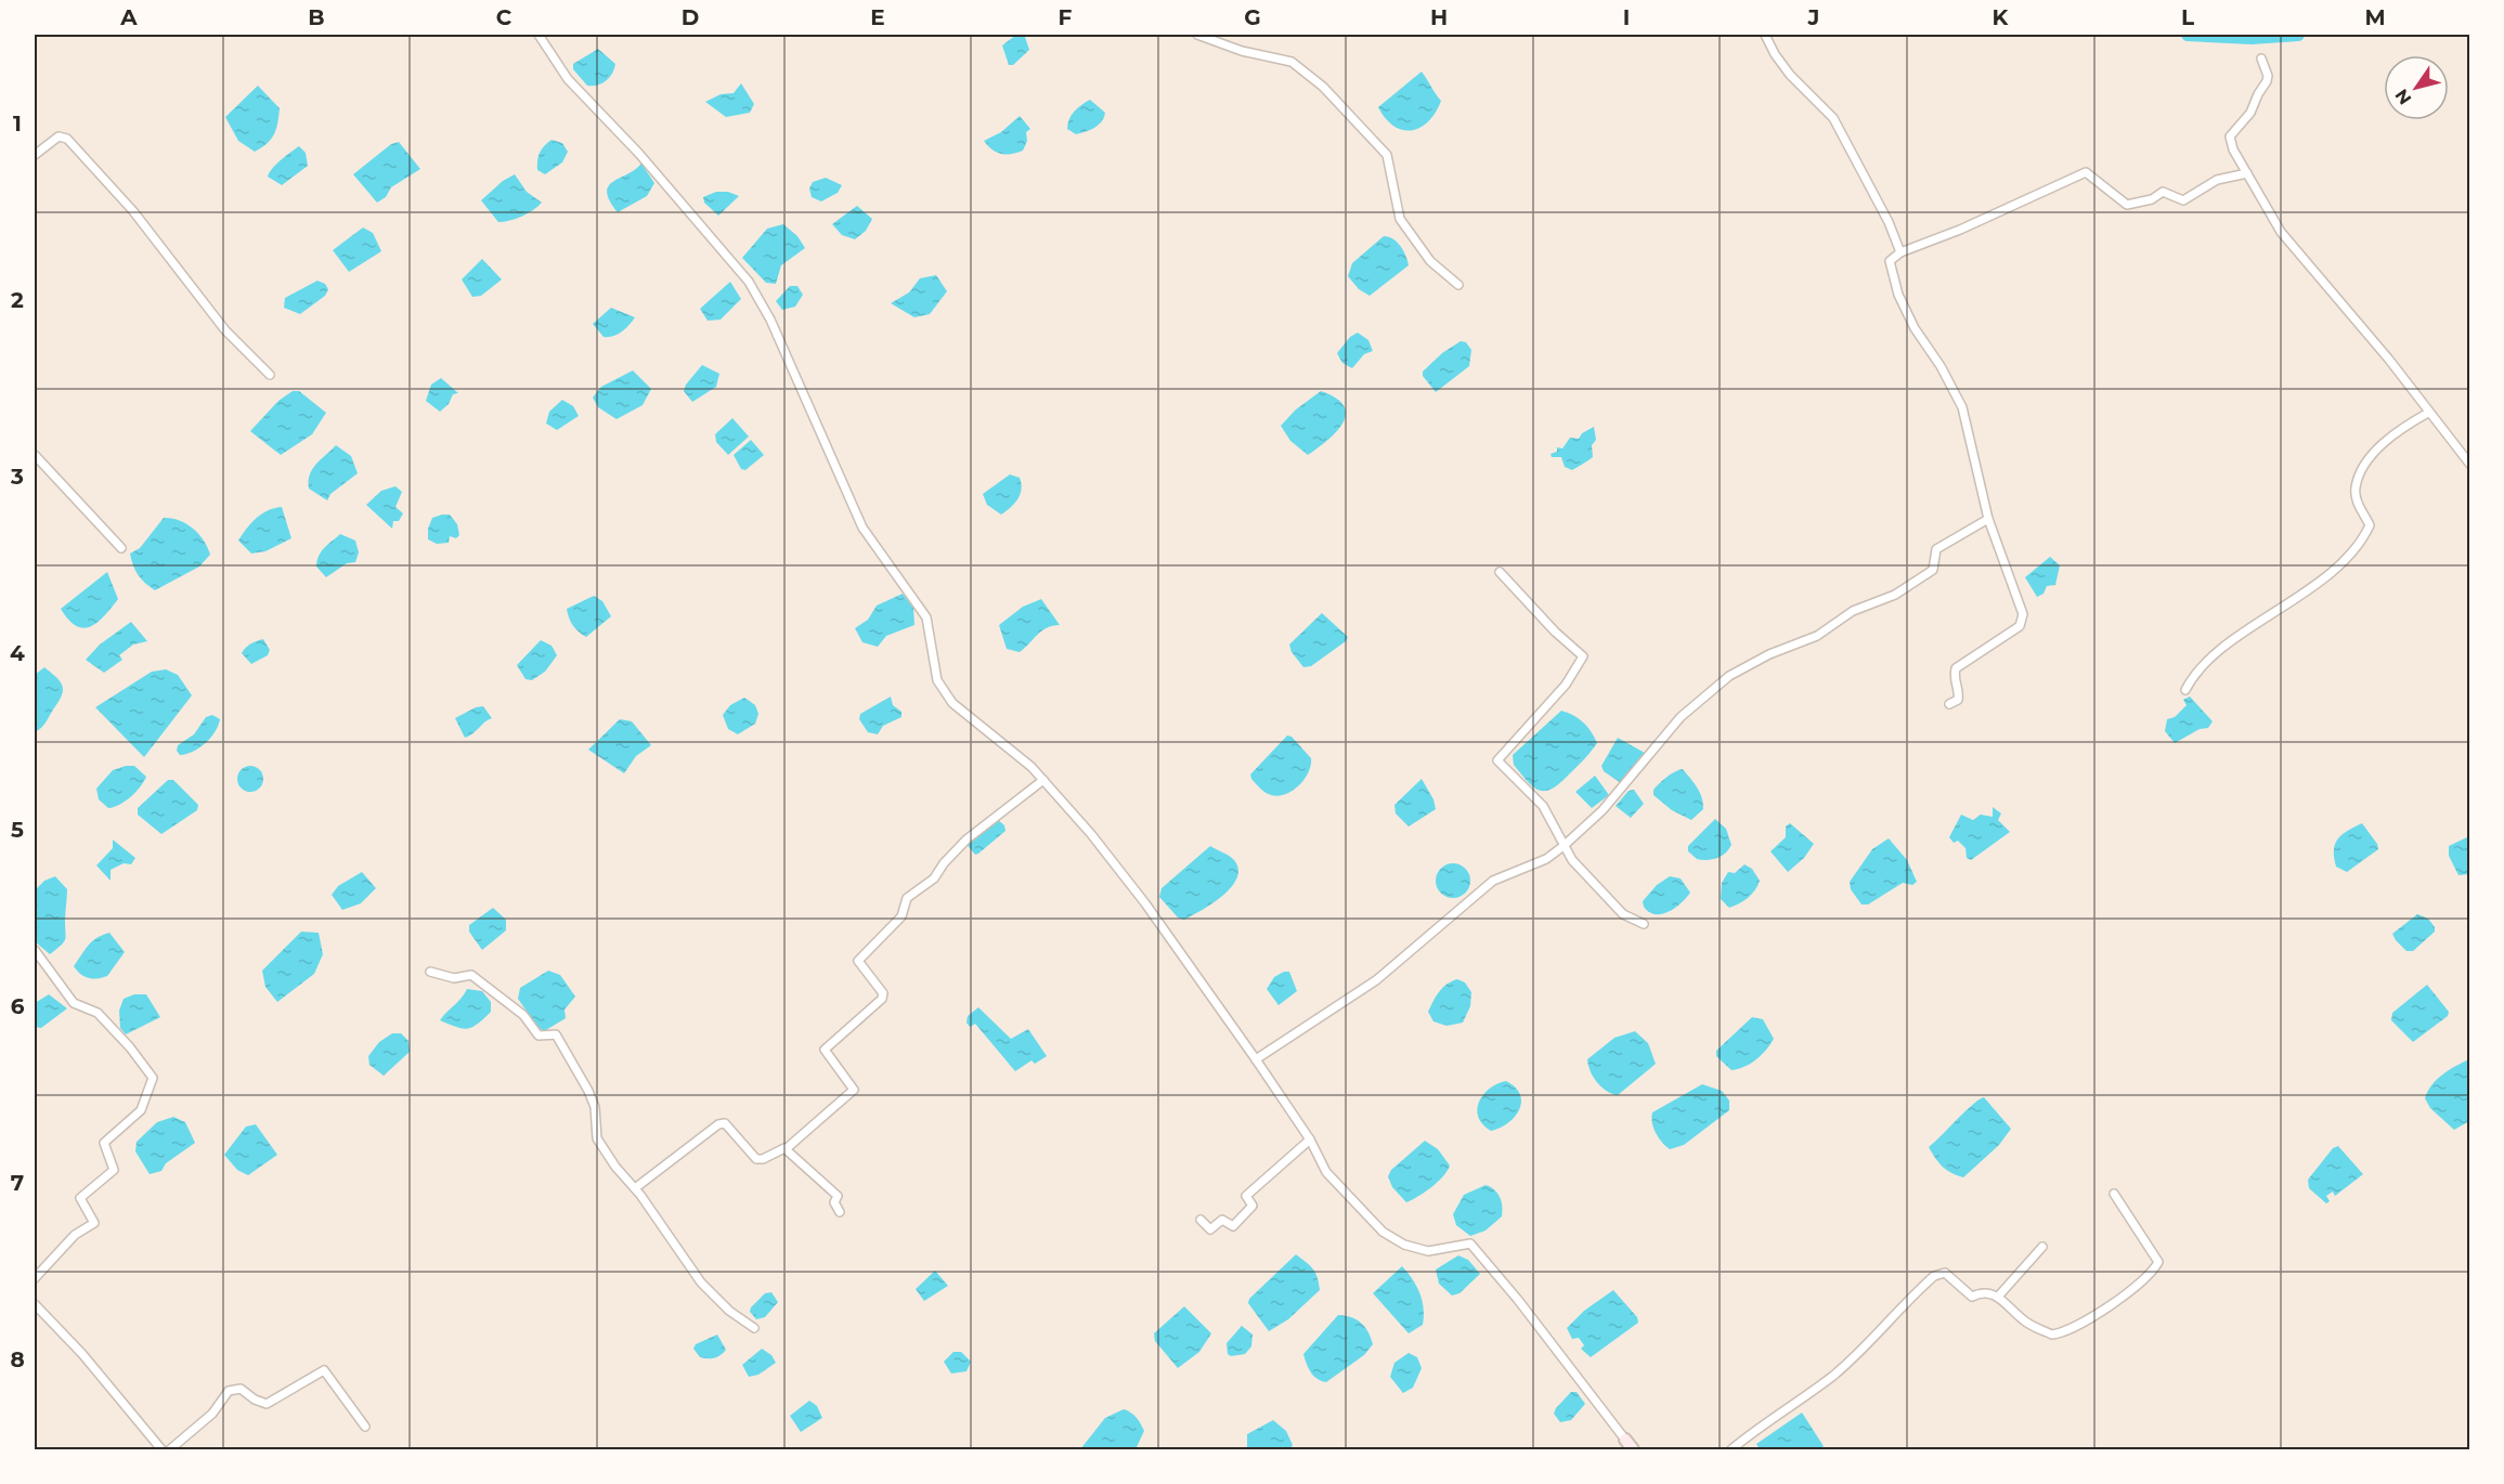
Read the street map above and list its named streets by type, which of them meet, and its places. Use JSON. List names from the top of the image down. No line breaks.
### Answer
{"north":"bottom left","grid":{"columns":["A","B","C","D","E","F","G","H","I","J","K","L","M"],"rows":["1","2","3","4","5","6","7","8"]}}
